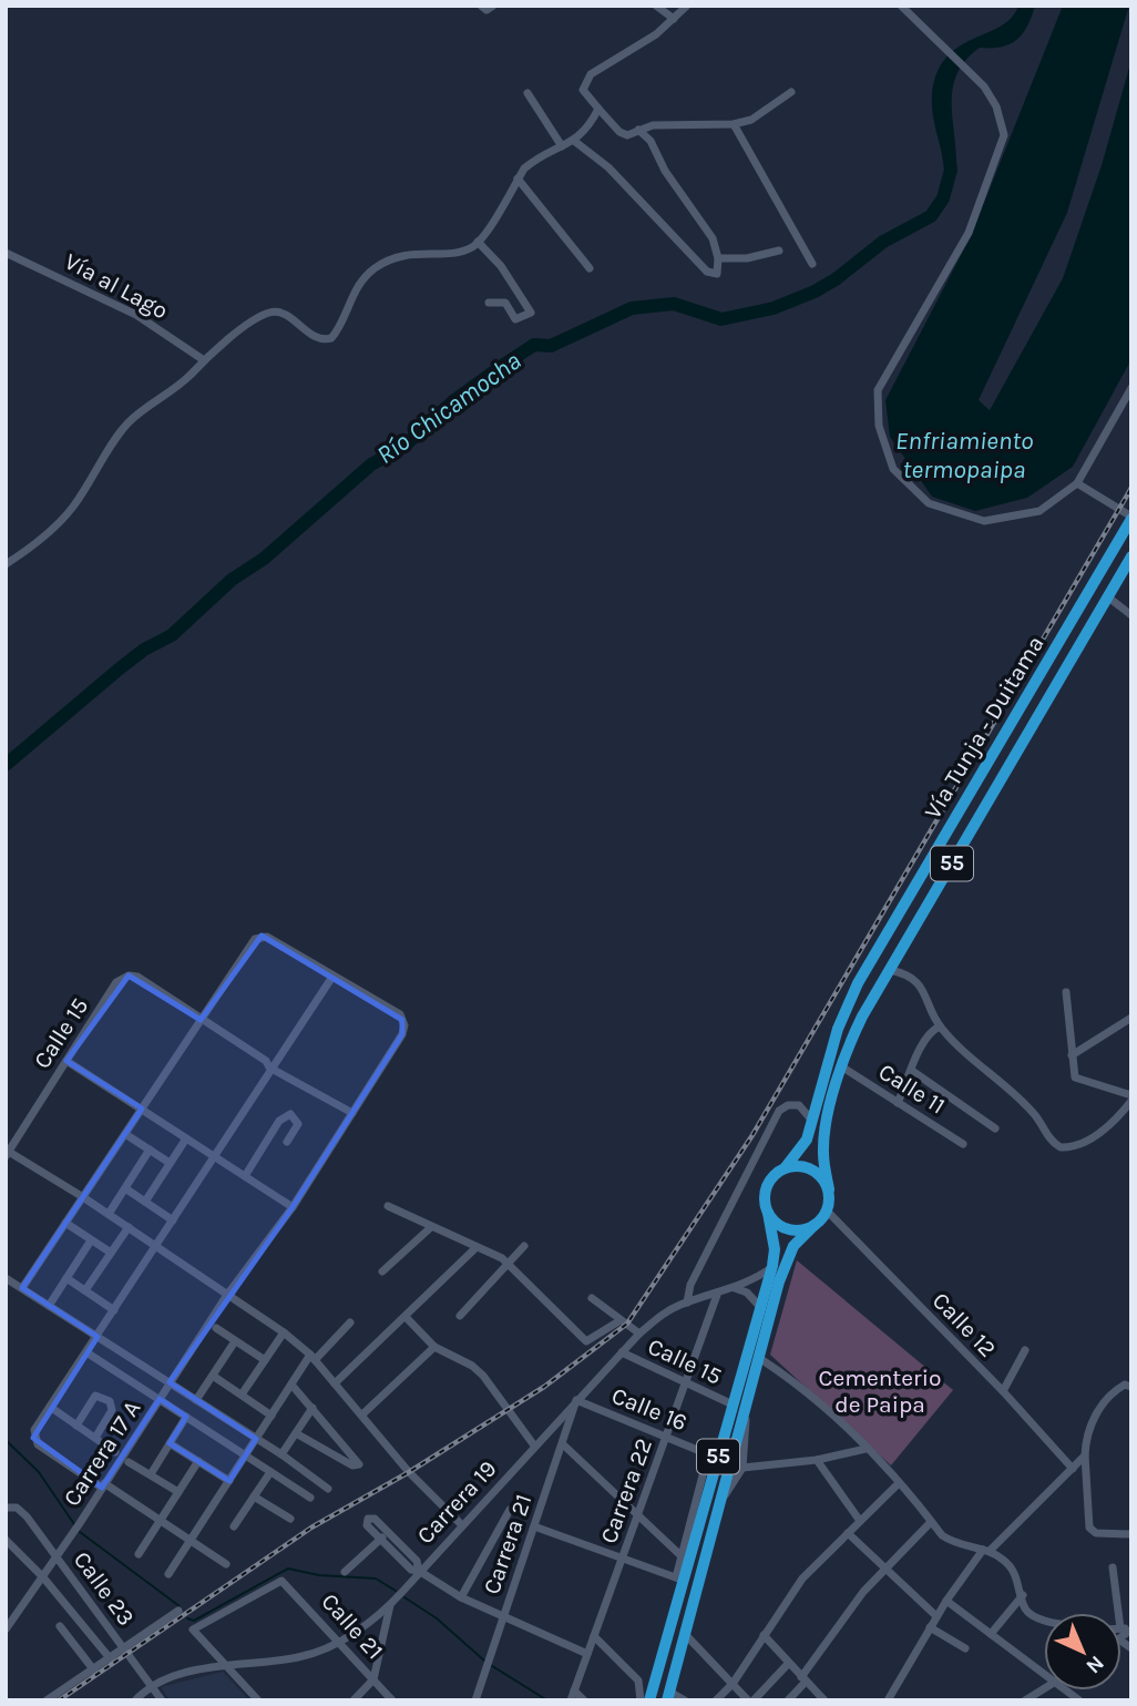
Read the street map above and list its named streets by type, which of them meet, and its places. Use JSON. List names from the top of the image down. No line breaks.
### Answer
{"streets":{"highway":["Vía Tunja - Duitama","55"],"street":["Vía al Lago","Calle 15","Calle 11","Calle 12","Calle 16","Carrera 17 A","Carrera 22","Carrera 19","Carrera 21","Calle 23","Calle 21"]},"crossings":[["Vía Tunja - Duitama","55"],["Vía Tunja - Duitama","Calle 11"],["Vía Tunja - Duitama","Calle 12"],["55","Calle 15"],["55","Calle 12"],["55","Carrera 19"],["Calle 15","Carrera 22"],["Calle 15","Carrera 19"],["Calle 16","Carrera 22"],["Calle 16","Carrera 19"],["Calle 16","Carrera 21"],["Carrera 17 A","Calle 23"],["Carrera 22","Carrera 19"],["Carrera 19","Carrera 21"],["Carrera 19","Calle 23"],["Carrera 19","Calle 21"]],"water":["Río Chicamocha","Enfriamiento termopaipa"],"parks":["Cementerio de Paipa"],"north":"bottom right"}
